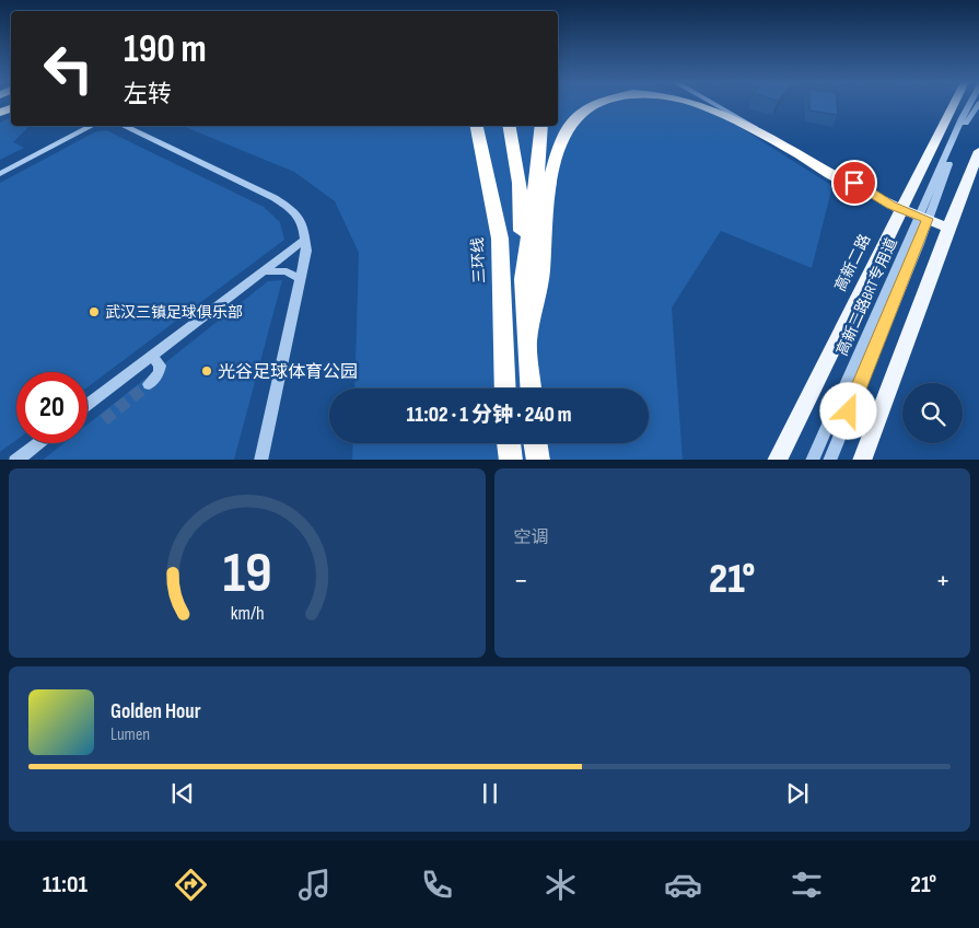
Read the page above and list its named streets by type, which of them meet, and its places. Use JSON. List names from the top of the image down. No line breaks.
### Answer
{"streets":{"highway":["三环线"],"main road":["高新二路"],"street":["高新二路BRT专用道"]},"places":["武汉三镇足球俱乐部","光谷足球体育公园"],"page":{"turn":["190 m","左转"],"limit":"20","trip":"11:02 · 1 分钟 · 240 m","tile":"空调","heat":["−","21°","+"],"song":["Golden Hour","Lumen"],"tabs":["11:01","21°"],"gauge":["19","km/h"]}}
